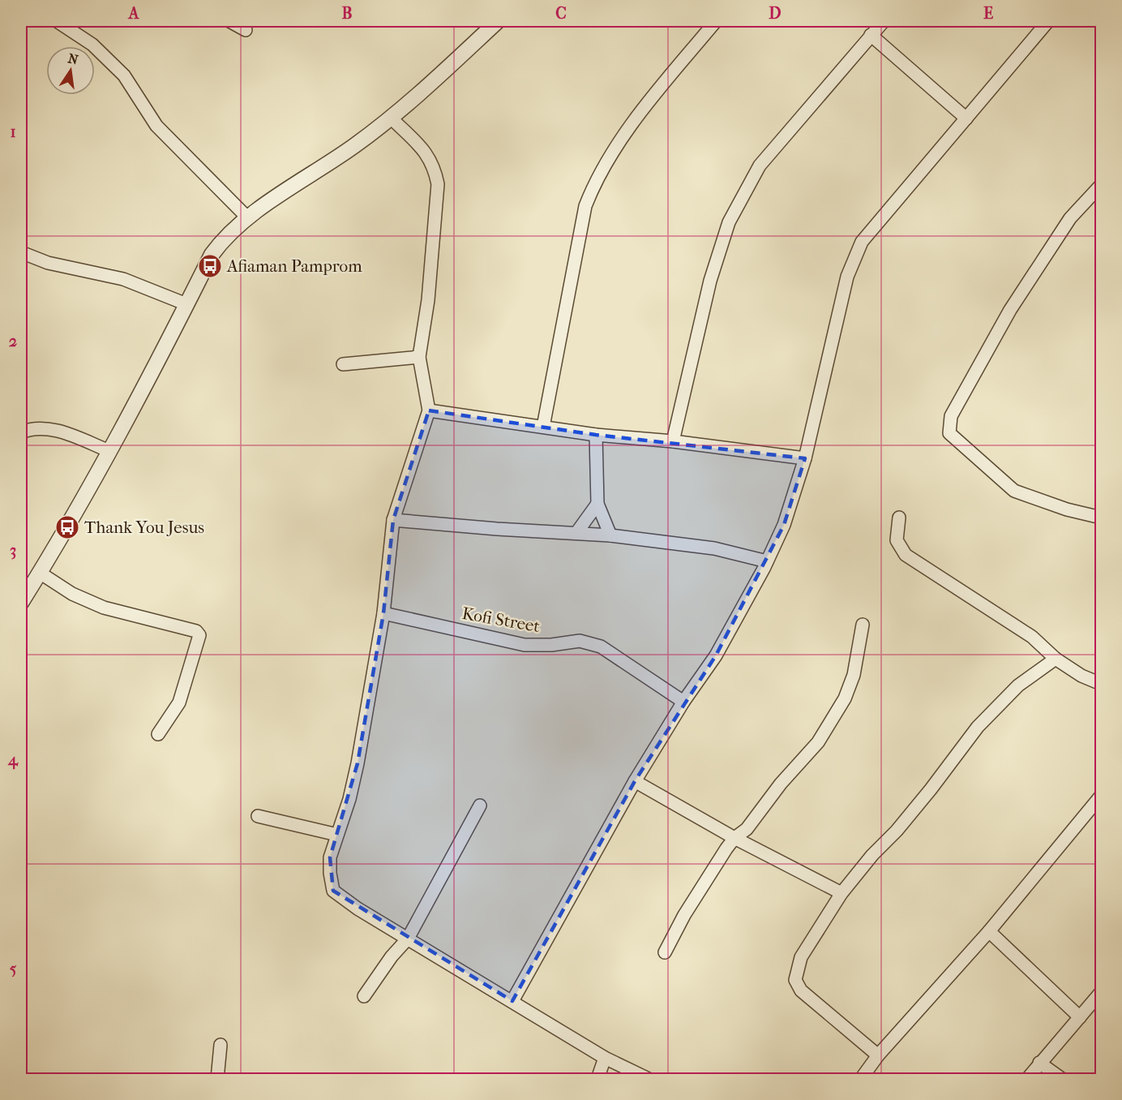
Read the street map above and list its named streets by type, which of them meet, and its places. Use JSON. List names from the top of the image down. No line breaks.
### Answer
{"streets":{"street":["Kofi Street"]},"places":{"bus stop":["Afiaman Pamprom","Thank You Jesus"]},"north":"top","grid":{"columns":["A","B","C","D","E"],"rows":["1","2","3","4","5"]}}
